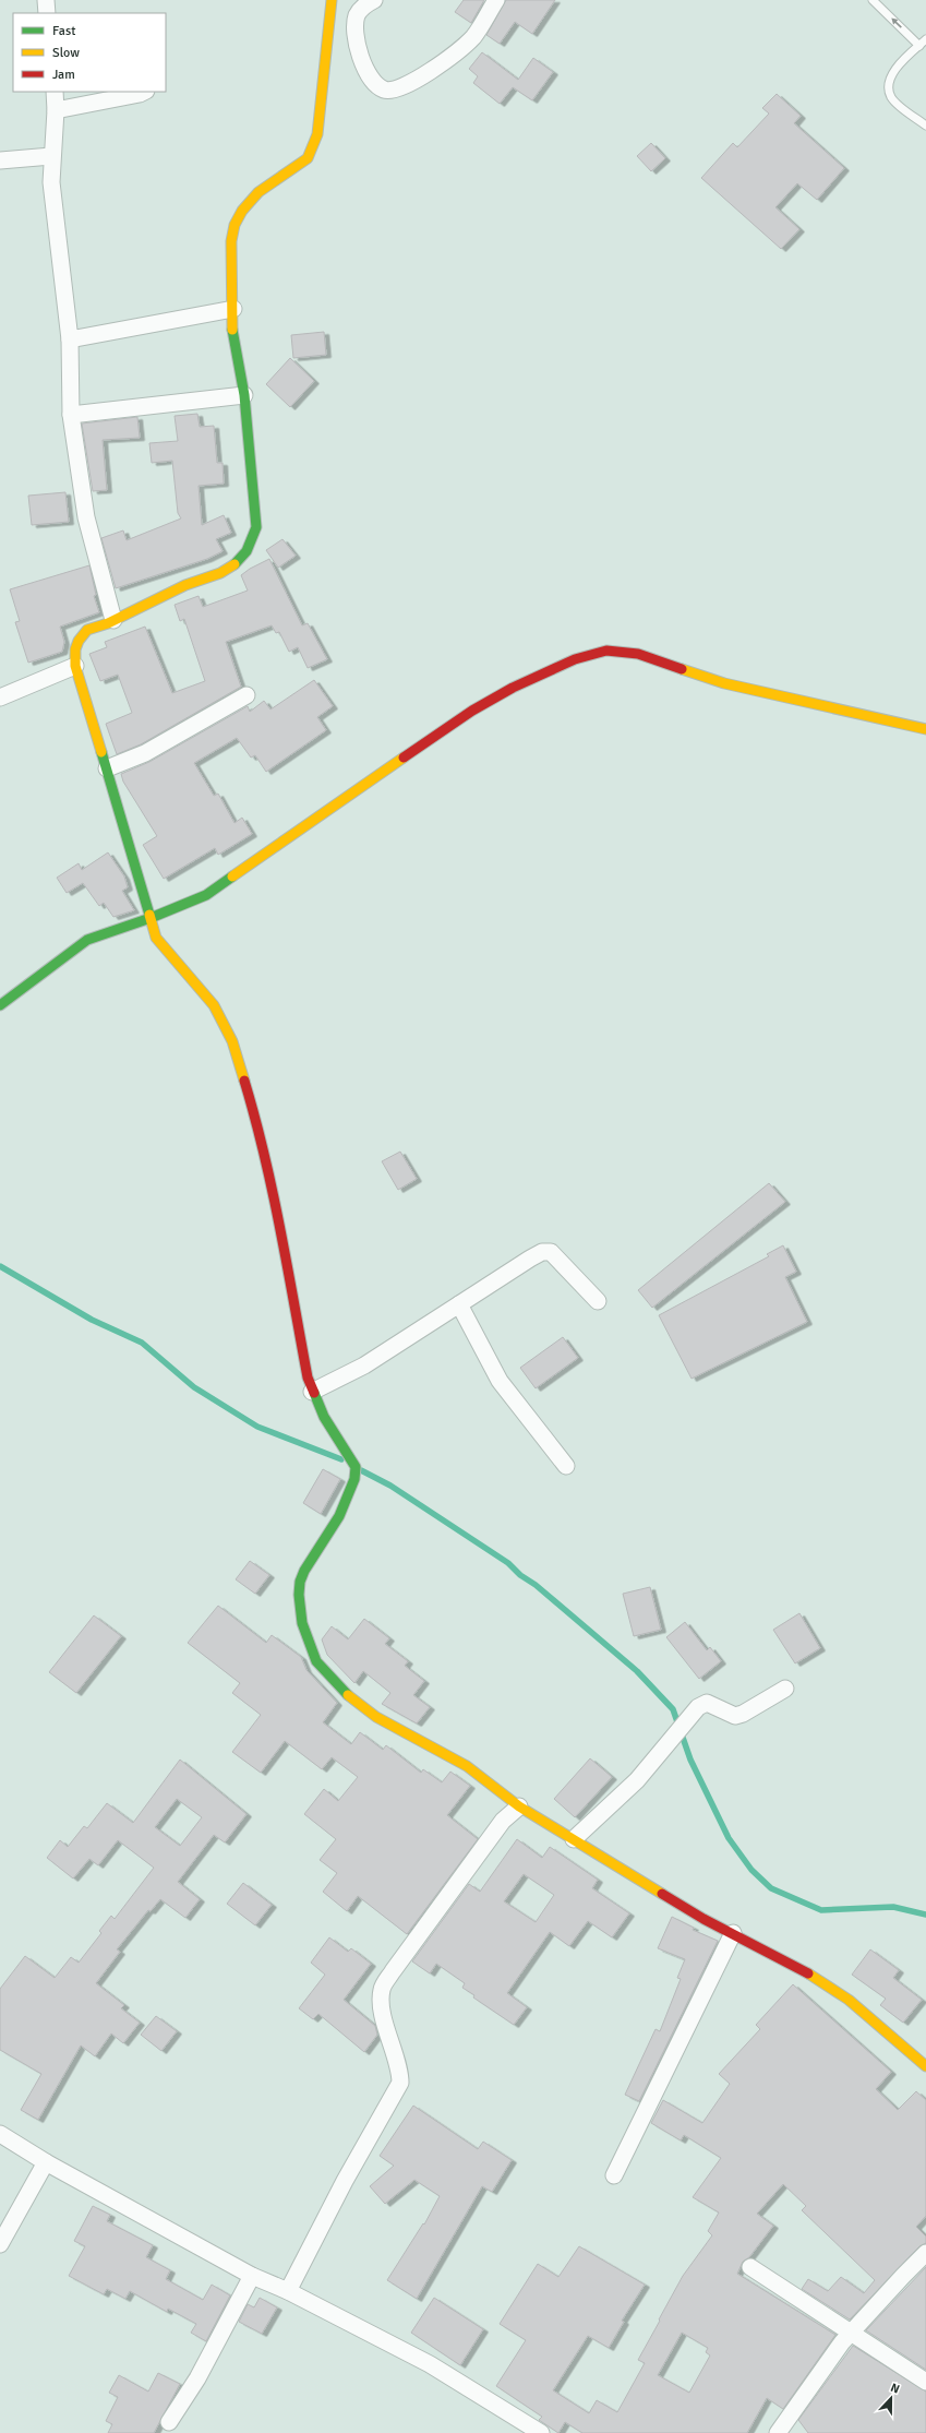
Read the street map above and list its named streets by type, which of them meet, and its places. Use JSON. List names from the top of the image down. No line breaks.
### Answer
{"legend":["Fast","Slow","Jam"],"north":"top"}
